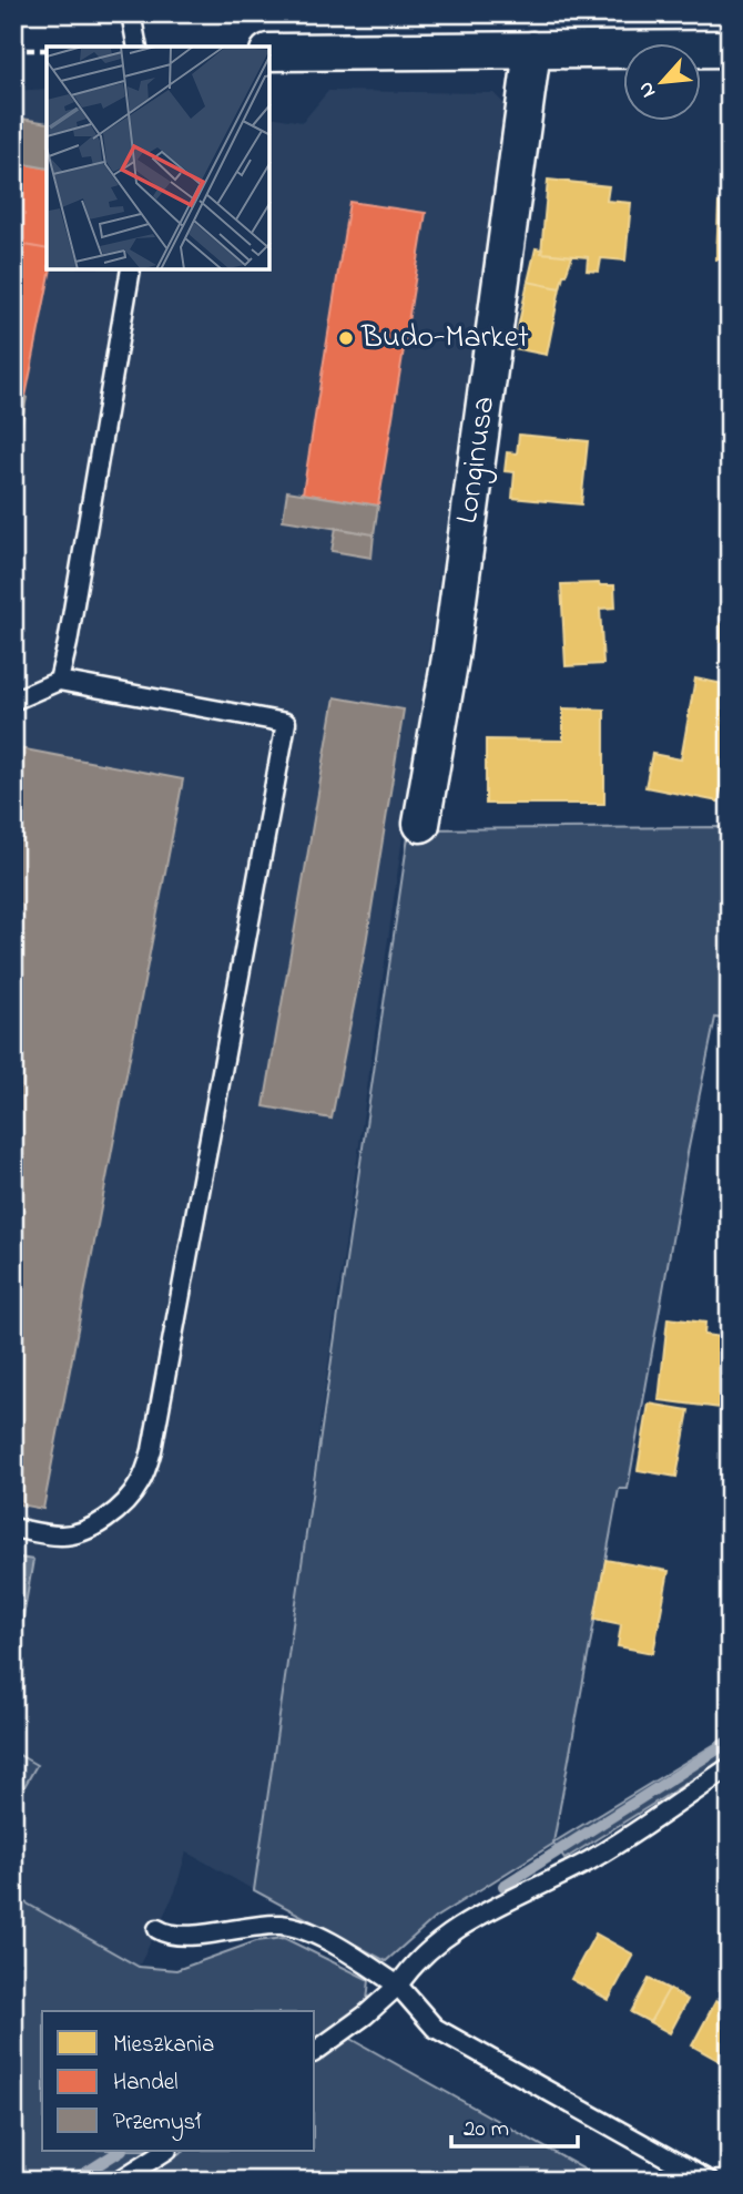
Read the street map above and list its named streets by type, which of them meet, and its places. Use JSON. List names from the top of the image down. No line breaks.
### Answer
{"streets":{"street":["Longinusa"]},"places":["Budo-Market"],"legend":["Mieszkania","Handel","Przemysł"],"scale_bar":"20 m","north":"bottom left"}
